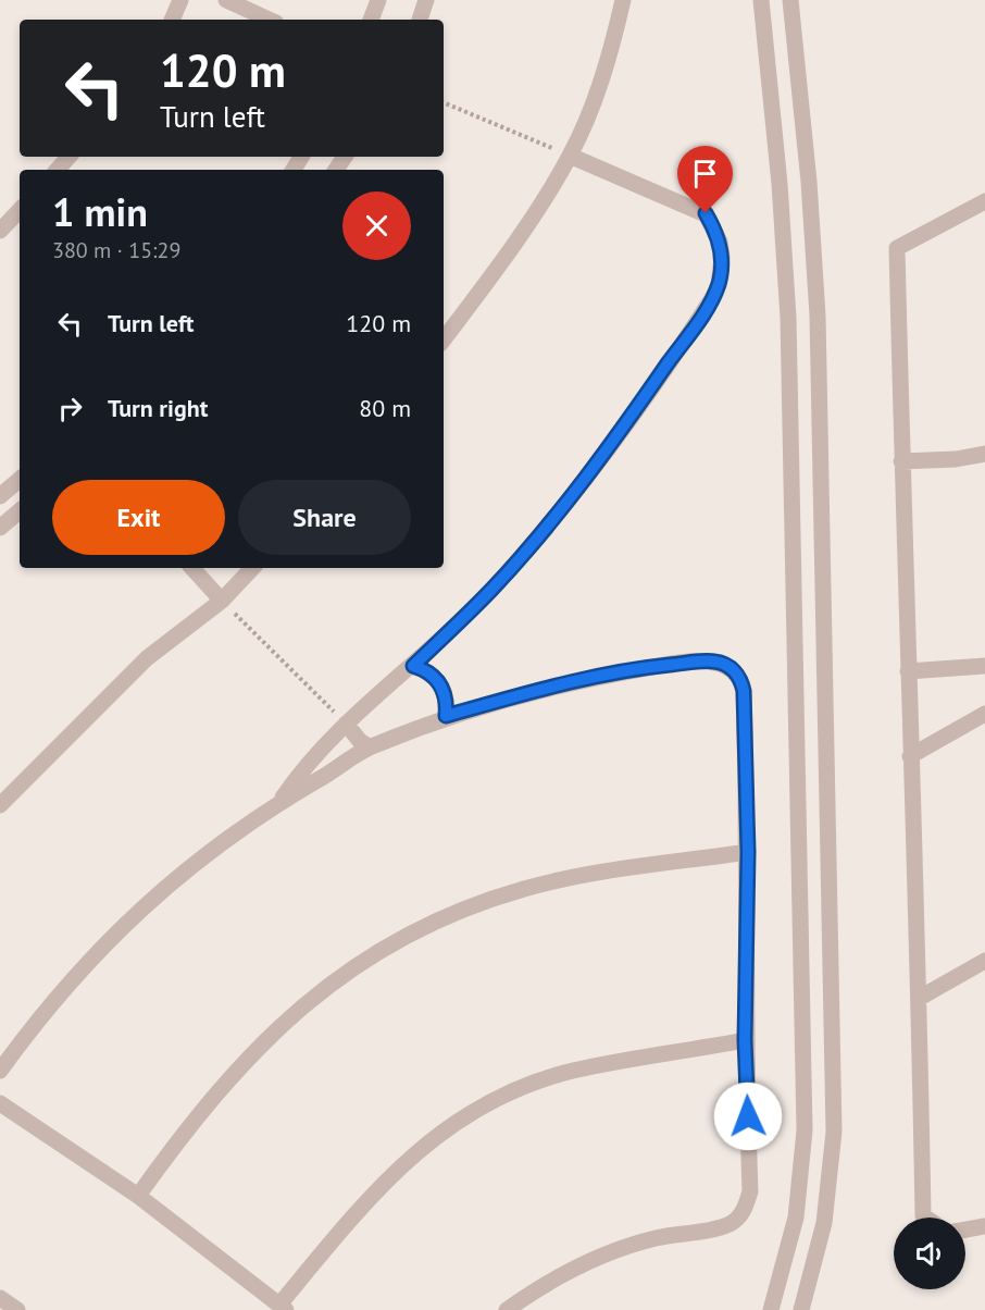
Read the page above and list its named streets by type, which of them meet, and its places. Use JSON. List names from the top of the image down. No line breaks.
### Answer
{"page":{"turn":["120 m","Turn left"],"heading":["1 min","380 m · 15:29"],"list":[{"name":"Turn left","value":"120 m"},{"name":"Turn right","value":"80 m"}],"buttons":["Exit","Share"]}}
